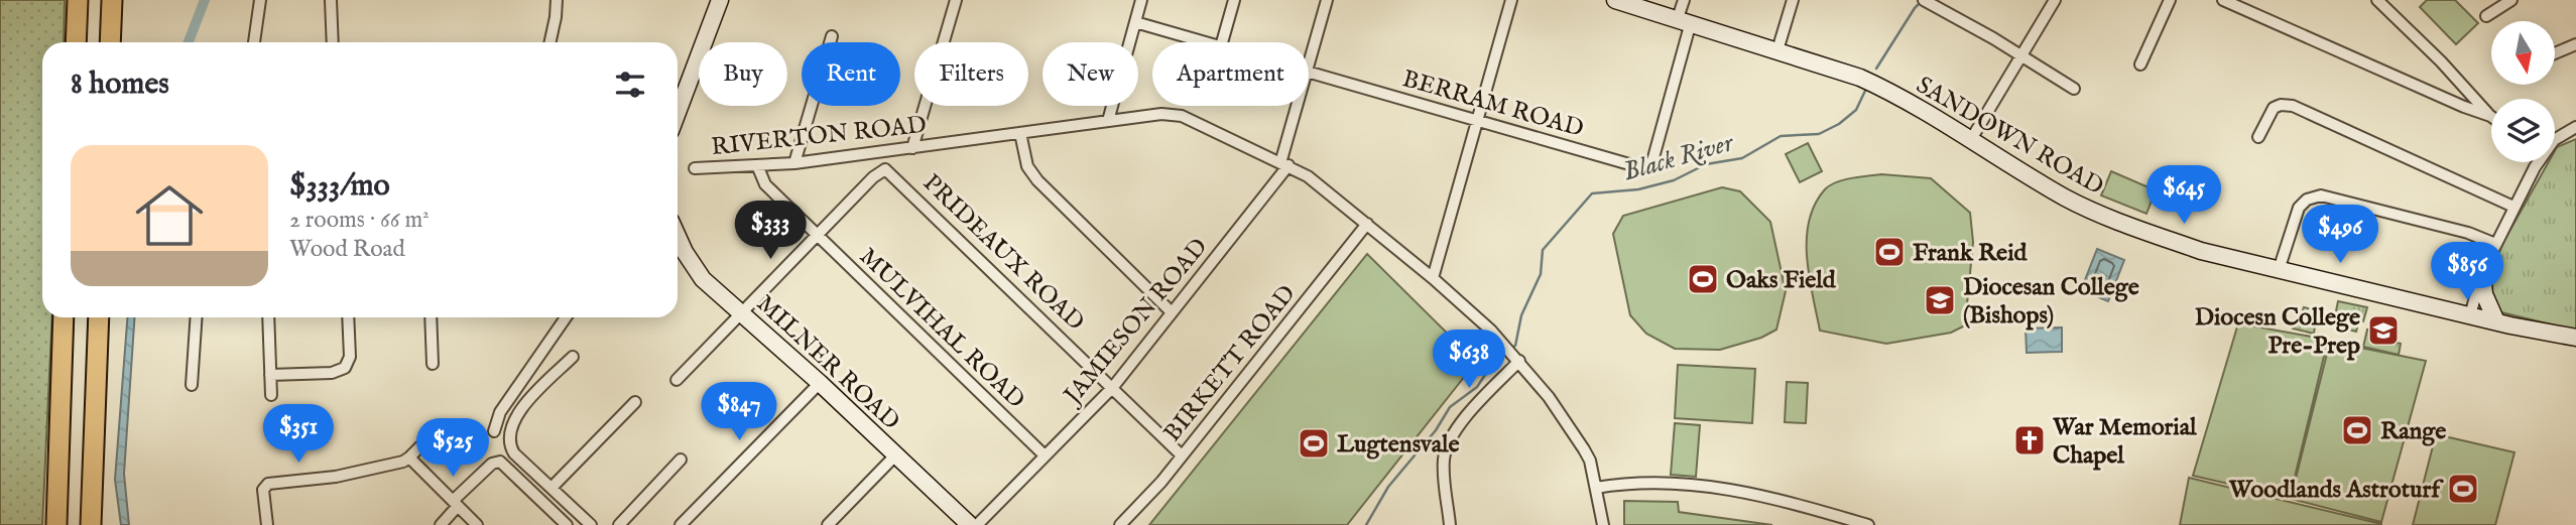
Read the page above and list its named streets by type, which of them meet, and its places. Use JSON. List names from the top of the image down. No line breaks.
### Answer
{"streets":{"street":["BERRAM ROAD","RIVERTON ROAD","SANDOWN ROAD","PRIDEAUX ROAD","JAMIESON ROAD","MULVIHAL ROAD","MILNER ROAD","BIRKETT ROAD"]},"crossings":[["BERRAM ROAD","SANDOWN ROAD"],["RIVERTON ROAD","JAMIESON ROAD"],["RIVERTON ROAD","MULVIHAL ROAD"],["RIVERTON ROAD","BIRKETT ROAD"],["PRIDEAUX ROAD","JAMIESON ROAD"],["PRIDEAUX ROAD","BIRKETT ROAD"],["JAMIESON ROAD","MULVIHAL ROAD"]],"water":["Black River"],"places":{"sports":["Frank Reid","Oaks Field","Range","Lugtensvale","Woodlands Astroturf"],"school or university":["Diocesan College (Bishops)","Diocesn College Pre-Prep"],"church":["War Memorial Chapel"]},"north":"bottom","page":{"chip":["Buy","Rent","Filters","New","Apartment"],"heading":"8 homes","list":[{"name":"$333/mo","note":"2 rooms · 66 m² · Wood Road"}],"price":["$645","$333","$496","$856","$638","$847","$351","$525"]}}
